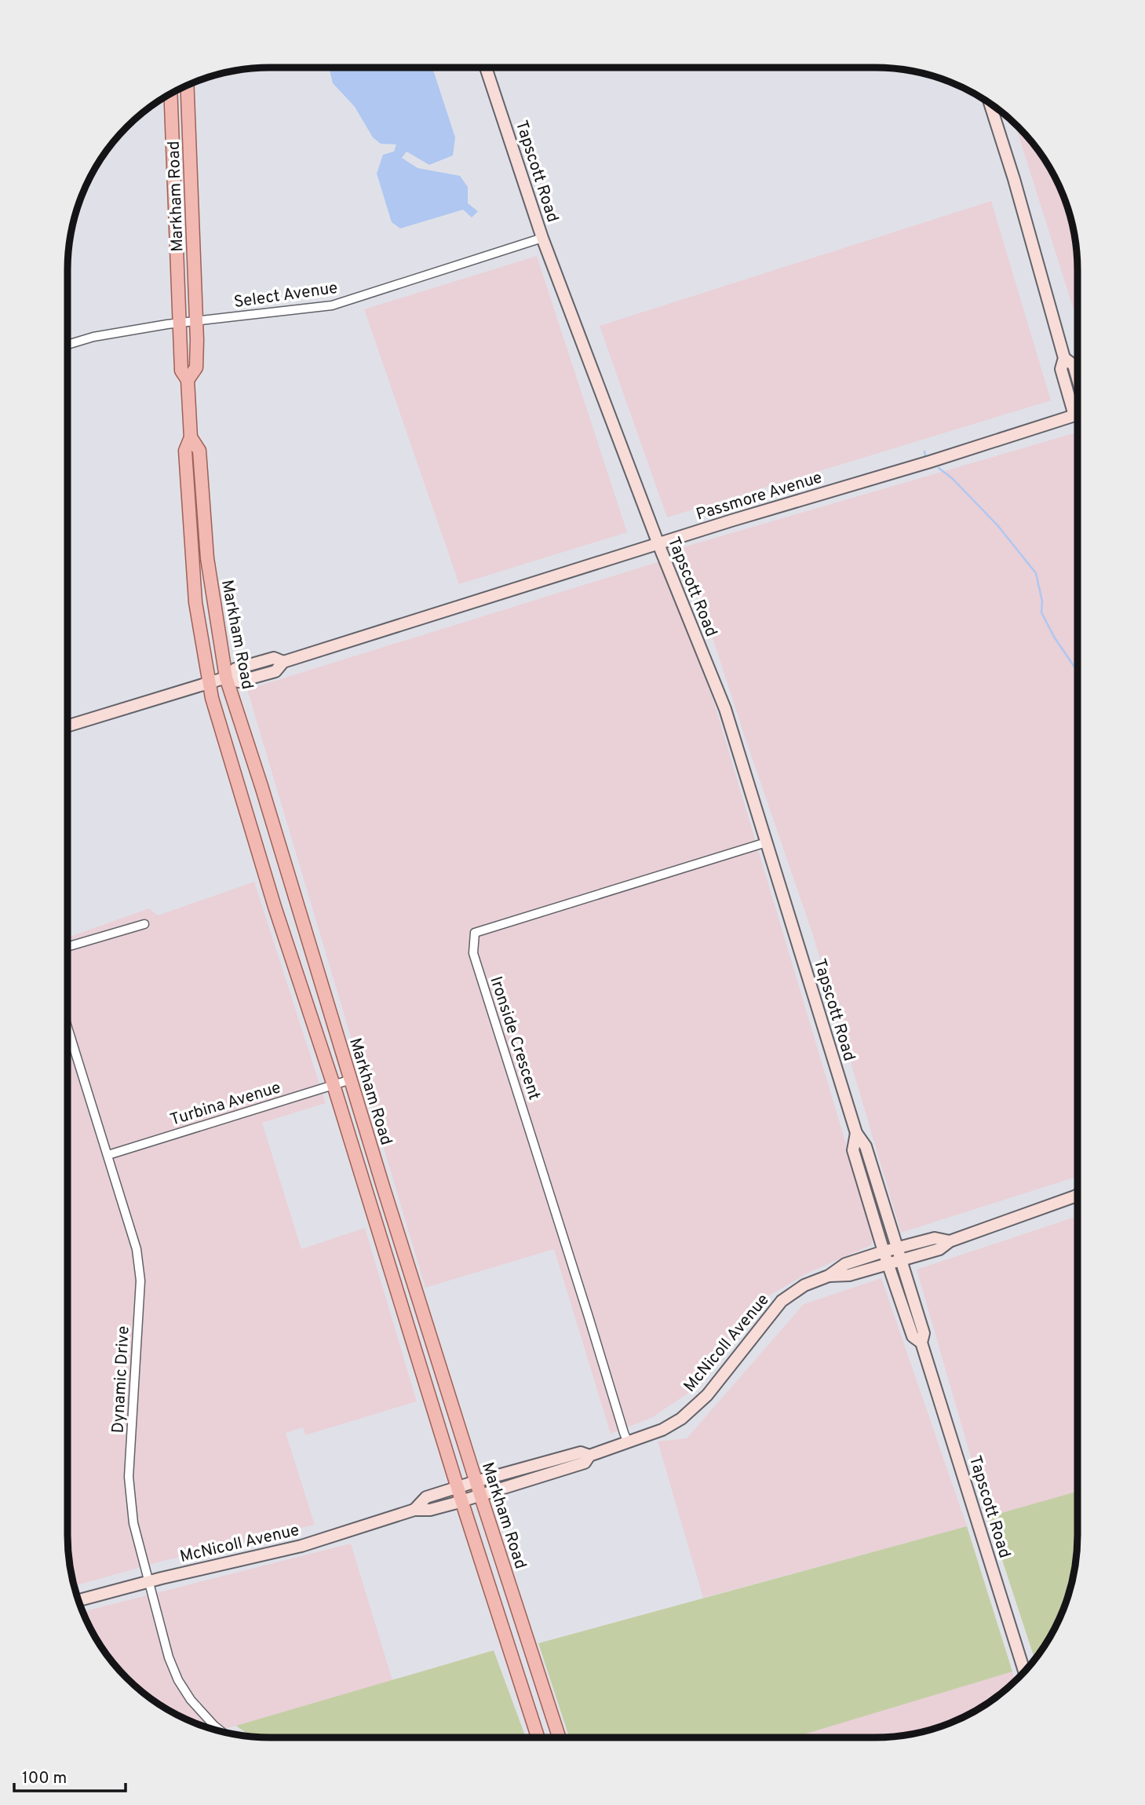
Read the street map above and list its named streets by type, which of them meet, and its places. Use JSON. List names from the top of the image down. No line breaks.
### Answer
{"streets":{"main road":["Markham Road"],"street":["Tapscott Road","Select Avenue","Passmore Avenue","Ironside Crescent","Turbina Avenue","McNicoll Avenue","Dynamic Drive"]},"crossings":[["Tapscott Road","Select Avenue"],["Tapscott Road","Passmore Avenue"],["Tapscott Road","Ironside Crescent"],["Tapscott Road","McNicoll Avenue"],["Markham Road","Select Avenue"],["Markham Road","Passmore Avenue"],["Markham Road","Turbina Avenue"],["Markham Road","McNicoll Avenue"],["Ironside Crescent","McNicoll Avenue"],["Turbina Avenue","Dynamic Drive"],["McNicoll Avenue","Dynamic Drive"]],"scale_bar":"100 m"}
